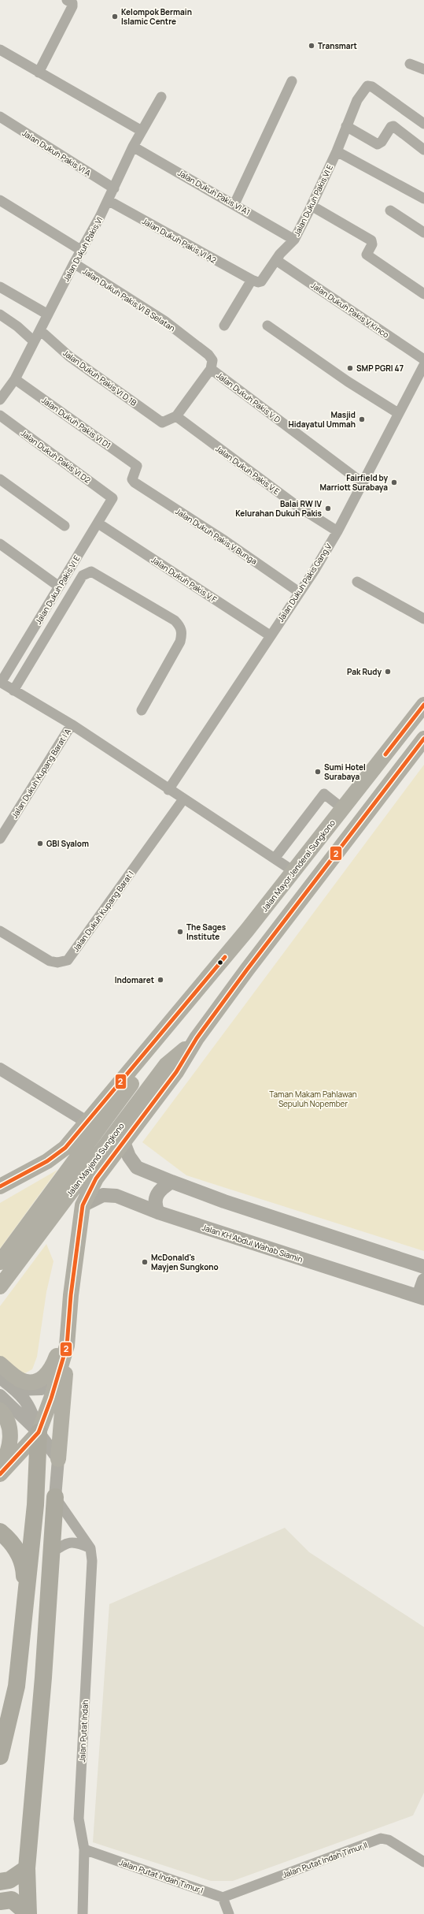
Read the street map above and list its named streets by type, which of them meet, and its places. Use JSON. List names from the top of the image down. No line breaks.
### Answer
{"streets":{"main road":["Jalan Mayor Jenderal Sungkono","Jalan Mayjend Sungkono","Jalan KH Abdul Wahab Siamin"],"street":["Jalan Dukuh Pakis VI A","Jalan Dukuh Pakis VI A1","Jalan Dukuh Pakis VI E","Jalan Dukuh Pakis VI A2","Jalan Dukuh Pakis VI","Jalan Dukuh Pakis VI B Selatan","Jalan Dukuh Pakis V Kinco","Jalan Dukuh Pakis VI D 1B","Jalan Dukuh Pakis V D","Jalan Dukuh Pakis VI D1","Jalan Dukuh Pakis VI D2","Jalan Dukuh Pakis V E","Jalan Dukuh Pakis V Bunga","Jalan Dukuh Pakis V F","Jalan Dukuh Pakis Gang V","Jalan Dukuh Kupang Barat I A","Jalan Dukuh Kupang Barat I","Jalan Putat Indah","Jalan Putat Indah Timur II","Jalan Putat Indah Timur I"]},"crossings":[["Jalan Dukuh Pakis VI A","Jalan Dukuh Pakis VI"],["Jalan Dukuh Pakis VI A1","Jalan Dukuh Pakis VI E"],["Jalan Dukuh Pakis VI A1","Jalan Dukuh Pakis VI"],["Jalan Dukuh Pakis VI E","Jalan Dukuh Pakis VI A2"],["Jalan Dukuh Pakis VI E","Jalan Dukuh Pakis V Kinco"],["Jalan Dukuh Pakis VI E","Jalan Dukuh Pakis VI D2"],["Jalan Dukuh Pakis VI E","Jalan Dukuh Pakis V F"],["Jalan Dukuh Pakis VI A2","Jalan Dukuh Pakis VI"],["Jalan Dukuh Pakis VI","Jalan Dukuh Pakis VI B Selatan"],["Jalan Dukuh Pakis VI","Jalan Dukuh Pakis VI D 1B"],["Jalan Dukuh Pakis VI","Jalan Dukuh Pakis VI D1"],["Jalan Dukuh Pakis VI B Selatan","Jalan Dukuh Pakis V D"],["Jalan Dukuh Pakis VI D 1B","Jalan Dukuh Pakis V E"],["Jalan Dukuh Pakis V D","Jalan Dukuh Pakis Gang V"],["Jalan Dukuh Pakis VI D1","Jalan Dukuh Pakis V Bunga"],["Jalan Dukuh Pakis V E","Jalan Dukuh Pakis Gang V"],["Jalan Dukuh Pakis V Bunga","Jalan Dukuh Pakis Gang V"],["Jalan Dukuh Pakis V F","Jalan Dukuh Pakis Gang V"],["Jalan Mayor Jenderal Sungkono","Jalan Mayjend Sungkono"],["Jalan Putat Indah","Jalan Putat Indah Timur I"],["Jalan Putat Indah Timur II","Jalan Putat Indah Timur I"]],"parks":["Taman Makam Pahlawan Sepuluh Nopember"],"places":["Kelompok Bermain Islamic Centre","Transmart","SMP PGRI 47","Masjid Hidayatul Ummah","Fairfield by Marriott Surabaya","Balai RW IV Kelurahan Dukuh Pakis","Pak Rudy","Sumi Hotel Surabaya","GBI Syalom","The Sages Institute","Indomaret","McDonald's Mayjen Sungkono"],"lines":["transit line 2"]}
